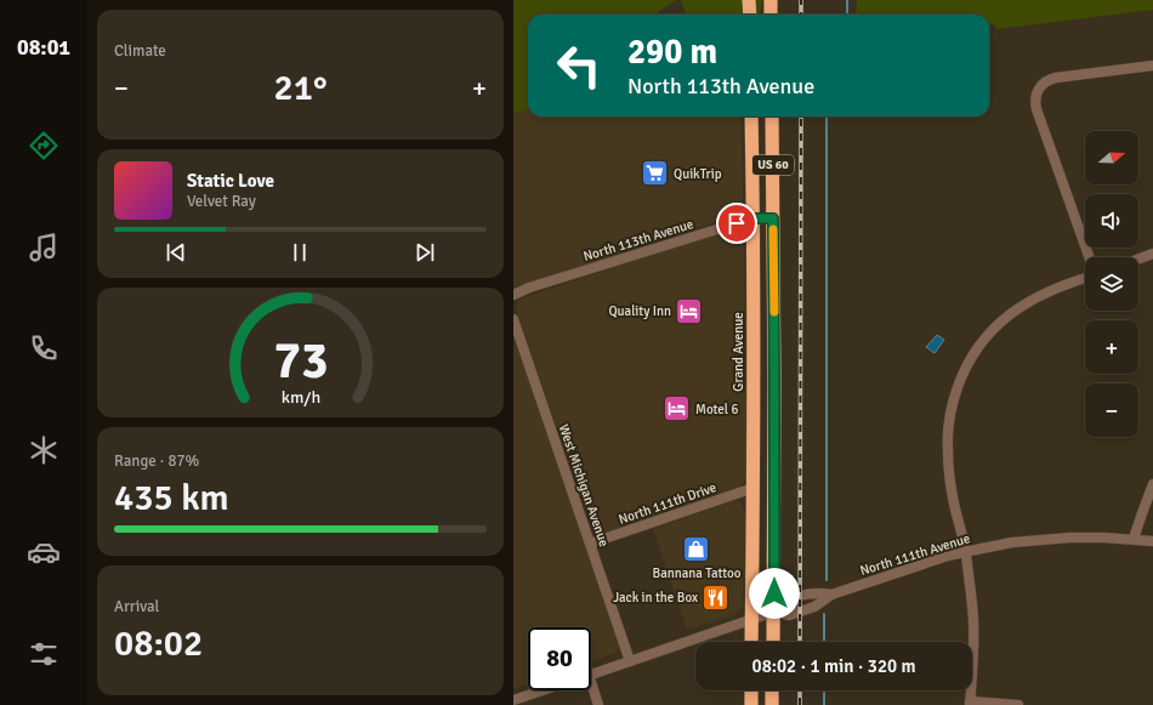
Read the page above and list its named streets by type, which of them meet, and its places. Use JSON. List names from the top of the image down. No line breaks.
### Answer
{"streets":{"highway":["US 60","Grand Avenue"],"street":["North 113th Avenue","West Michigan Avenue","North 111th Drive","North 111th Avenue"]},"crossings":[["US 60","North 113th Avenue"],["US 60","North 111th Avenue"],["North 113th Avenue","Grand Avenue"],["Grand Avenue","North 111th Drive"],["Grand Avenue","North 111th Avenue"],["West Michigan Avenue","North 111th Drive"],["West Michigan Avenue","North 111th Avenue"]],"places":{"supermarket":["QuikTrip"],"hotel":["Quality Inn","Motel 6"],"shop":["Bannana Tattoo"],"restaurant":["Jack in the Box"]},"north":"right","page":{"tabs":"08:01","tile":["Climate",["Range · 87%","435 km"],["Arrival","08:02"]],"turn":["290 m","North 113th Avenue"],"heat":["−","21°","+"],"map_buttons":["+","−"],"song":["Static Love","Velvet Ray"],"limit":"80","trip":"08:02 · 1 min · 320 m","gauge":["73","km/h"]}}
